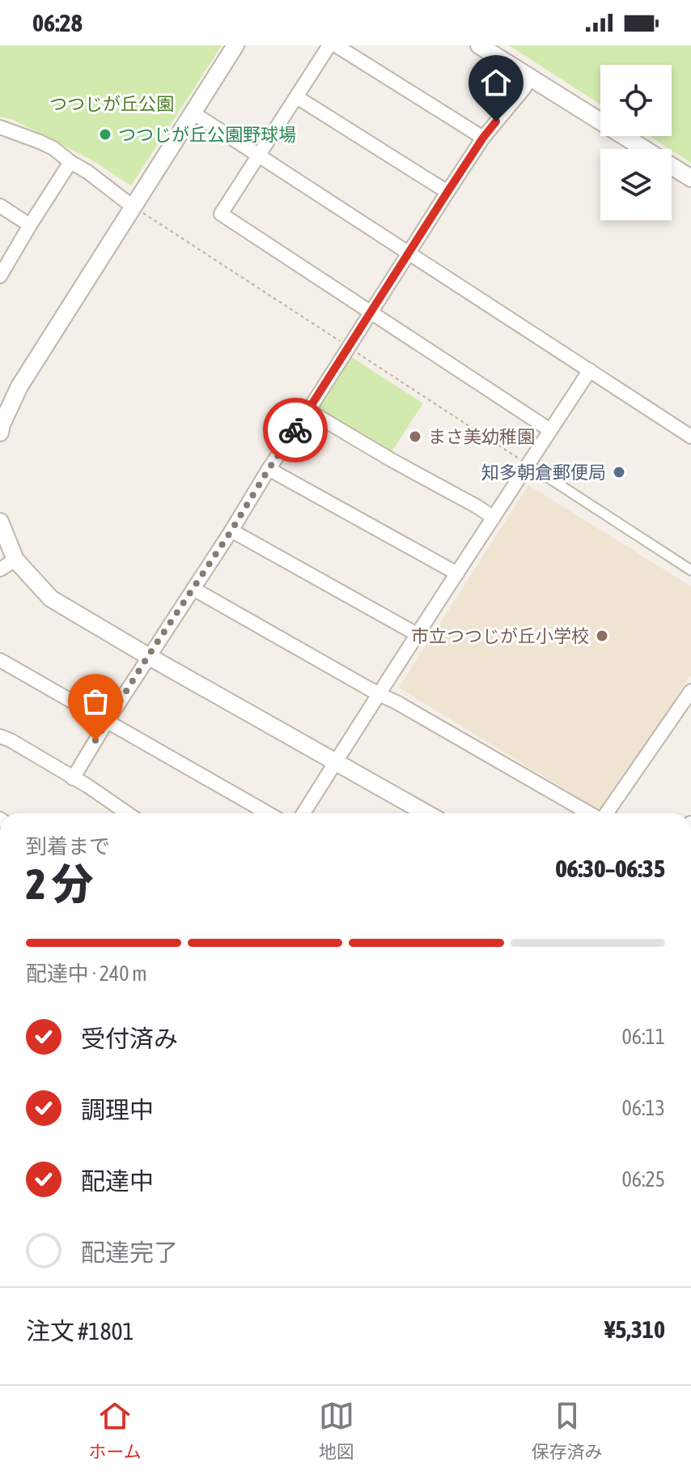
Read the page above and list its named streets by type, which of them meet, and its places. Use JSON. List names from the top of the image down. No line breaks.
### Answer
{"parks":["つつじが丘公園"],"places":["つつじが丘公園野球場","まさ美幼稚園","知多朝倉郵便局","市立つつじが丘小学校"],"page":{"status":"06:28","heading":["2 分","到着まで","06:30–06:35"],"panel":["注文 #1801","¥5,310"],"bar":"配達中 · 240 m","list":[["受付済み","06:11"],["調理中","06:13"],["配達中","06:25"],"配達完了"],"tabs":["ホーム","地図","保存済み"]}}
